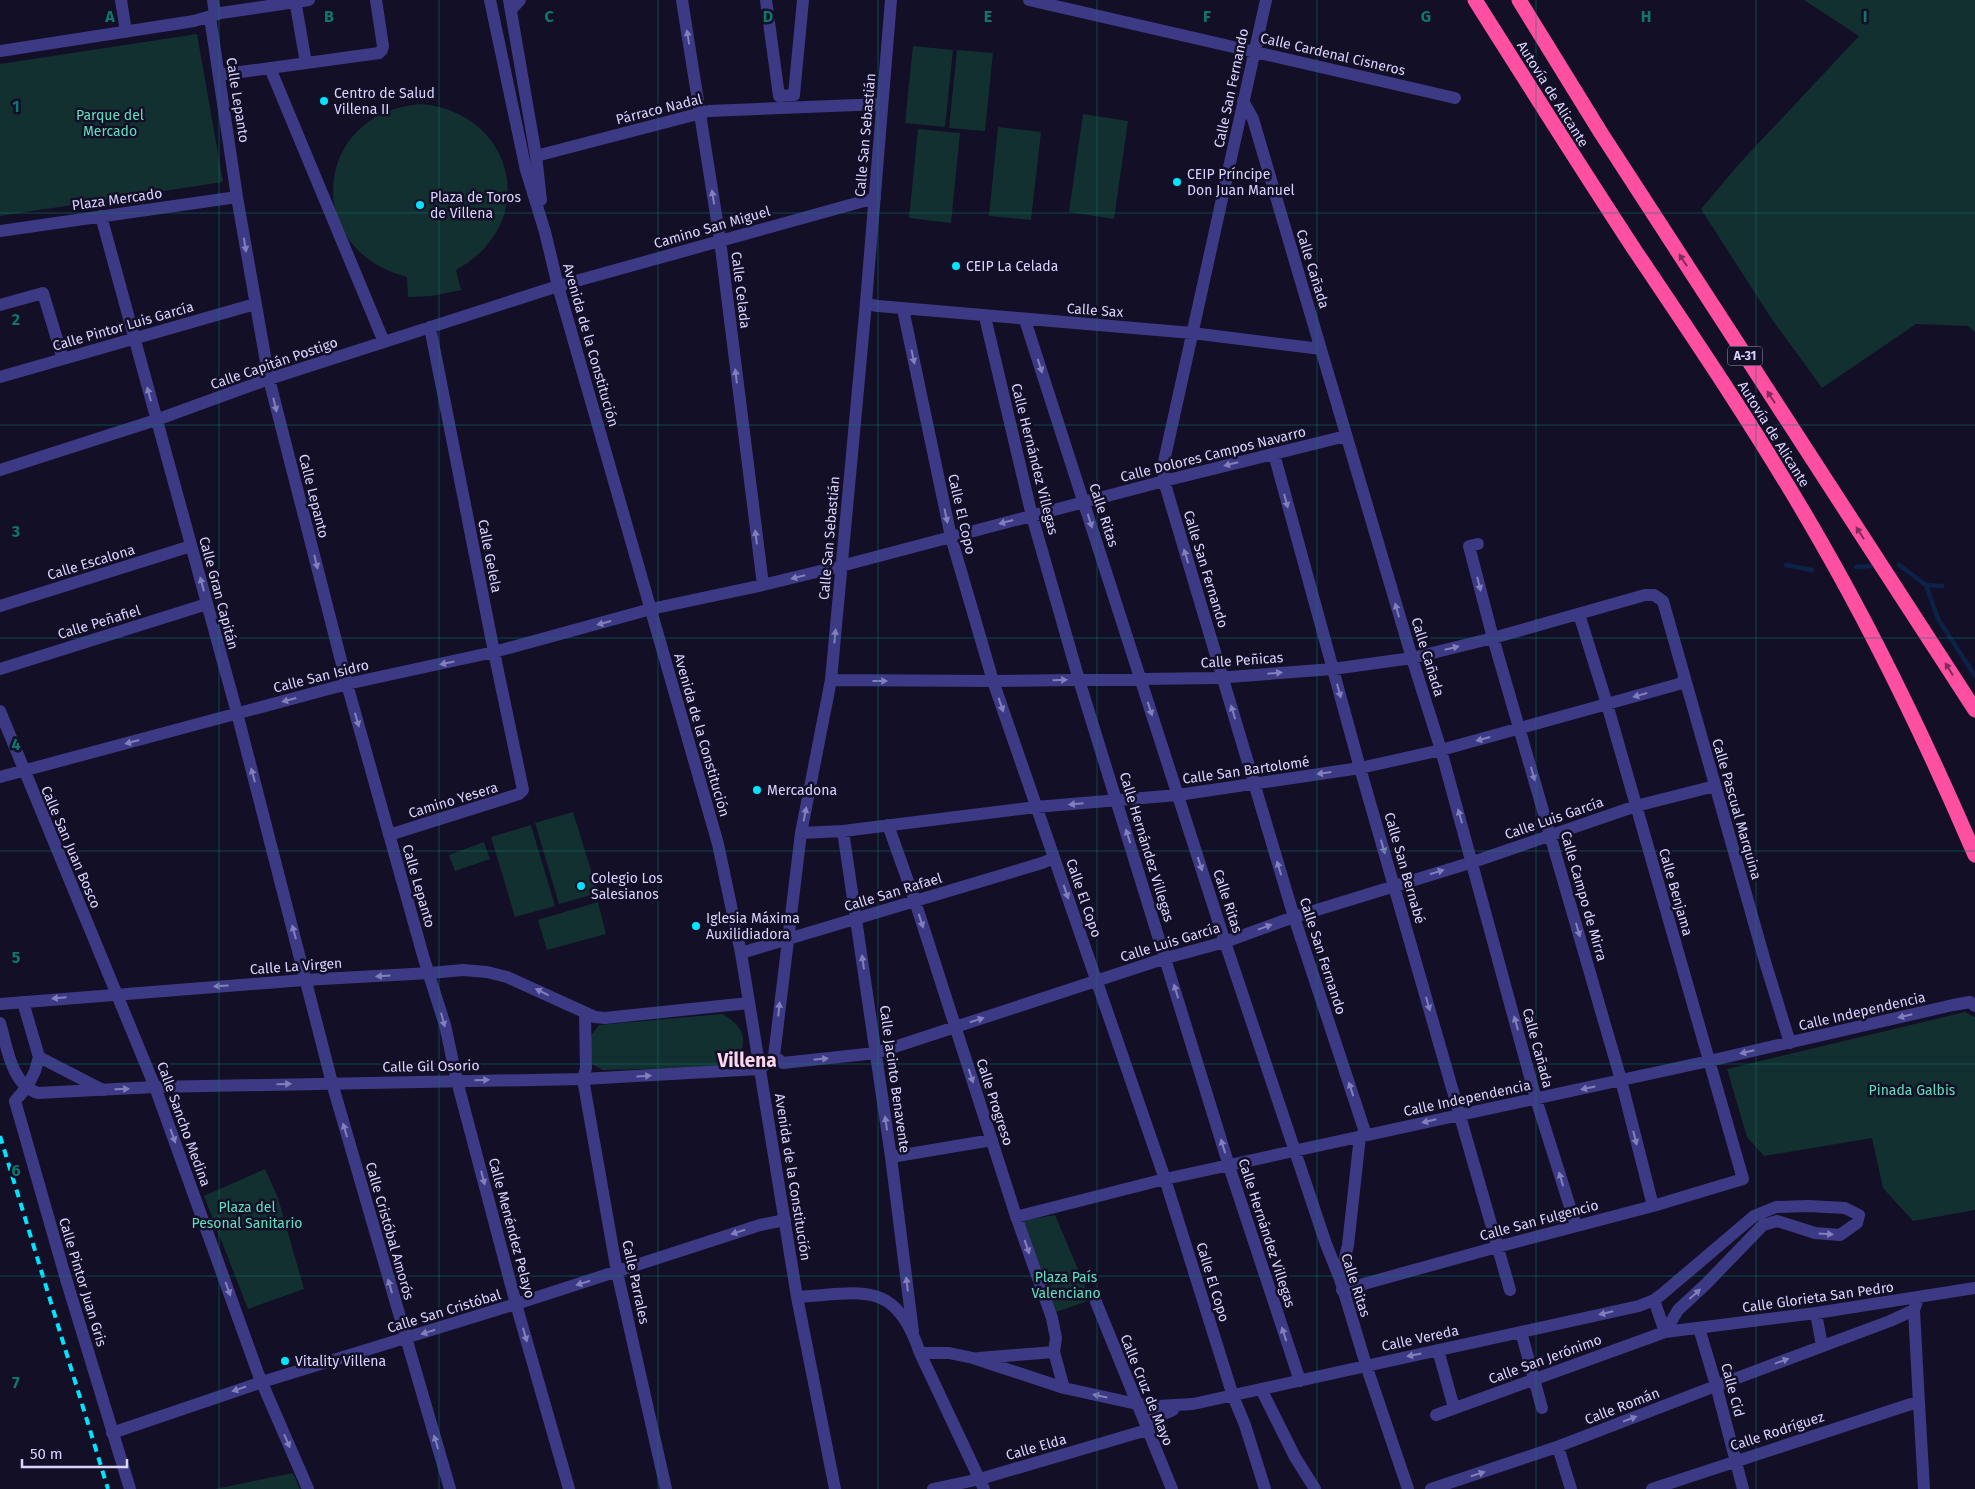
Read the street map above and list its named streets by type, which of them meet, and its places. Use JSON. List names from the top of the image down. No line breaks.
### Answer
{"streets":{"highway":["Autovía de Alicante","A-31"],"street":["Calle Cardenal Cisneros","Calle San Fernando","Calle Lepanto","Párraco Nadal","Calle San Sebastián","Plaza Mercado","Camino San Miguel","Calle Cañada","Calle Celada","Calle Sax","Calle Pintor Luis García","Avenida de la Constitución","Calle Capitán Postigo","Calle Dolores Campos Navarro","Calle Hernández Villegas","Calle El Copo","Calle Ritas","Calle Gelela","Calle Escalona","Calle Gran Capitán","Calle Peñafiel","Calle Peñicas","Calle San Isidro","Calle San Bartolomé","Camino Yesera","Calle Pascual Marquina","Calle Luis García","Calle San Juan Bosco","Calle San Bernabé","Calle San Rafael","Calle Benjama","Calle Campo de Mirra","Calle La Virgen","Calle Independencia","Calle Gil Osorio","Calle Jacinto Benavente","Calle Progreso","Calle Sancho Medina","Calle San Fulgencio","Calle Menéndez Pelayo","Calle Cristóbal Amorós","Calle Pintor Juan Gris","Calle Parrales","Calle Glorieta San Pedro","Calle San Cristóbal","Calle Vereda","Calle San Jerónimo","Calle Cruz de Mayo","Calle Cid","Calle Román","Calle Rodríguez","Calle Elda"]},"crossings":[["Calle Cardenal Cisneros","Calle San Fernando"],["Calle San Fernando","Calle Cañada"],["Calle San Fernando","Calle Sax"],["Calle San Fernando","Calle Dolores Campos Navarro"],["Calle San Fernando","Calle Ritas"],["Calle San Fernando","Calle Peñicas"],["Calle San Fernando","Calle San Bartolomé"],["Calle San Fernando","Calle Luis García"],["Calle San Fernando","Calle Independencia"],["Calle San Fernando","Calle San Fulgencio"],["Calle Lepanto","Plaza Mercado"],["Calle Lepanto","Calle Pintor Luis García"],["Calle Lepanto","Calle Capitán Postigo"],["Calle Lepanto","Calle San Isidro"],["Calle Lepanto","Camino Yesera"],["Calle Lepanto","Calle La Virgen"],["Calle Lepanto","Calle Menéndez Pelayo"],["Párraco Nadal","Calle San Sebastián"],["Párraco Nadal","Calle Celada"],["Calle San Sebastián","Camino San Miguel"],["Calle San Sebastián","Calle Sax"],["Calle San Sebastián","Calle Dolores Campos Navarro"],["Calle San Sebastián","Calle Peñicas"],["Calle San Sebastián","Calle San Bartolomé"],["Calle San Sebastián","Calle Luis García"],["Calle San Sebastián","Calle San Rafael"],["Plaza Mercado","Calle Gran Capitán"],["Camino San Miguel","Calle Celada"],["Camino San Miguel","Avenida de la Constitución"],["Camino San Miguel","Calle Capitán Postigo"],["Calle Cañada","Calle Sax"],["Calle Cañada","Calle Dolores Campos Navarro"],["Calle Cañada","Calle Peñicas"],["Calle Cañada","Calle San Bartolomé"],["Calle Cañada","Calle Luis García"],["Calle Cañada","Calle Independencia"],["Calle Cañada","Calle San Fulgencio"],["Calle Celada","Calle Dolores Campos Navarro"],["Calle Sax","Calle Hernández Villegas"],["Calle Sax","Calle El Copo"],["Calle Sax","Calle Ritas"],["Calle Pintor Luis García","Calle Gran Capitán"],["Avenida de la Constitución","Calle Capitán Postigo"],["Avenida de la Constitución","Calle Dolores Campos Navarro"],["Avenida de la Constitución","Calle San Isidro"],["Avenida de la Constitución","Calle San Rafael"],["Avenida de la Constitución","Calle La Virgen"],["Avenida de la Constitución","Calle Gil Osorio"],["Avenida de la Constitución","Calle San Cristóbal"],["Calle Capitán Postigo","Calle Gelela"],["Calle Capitán Postigo","Calle Gran Capitán"],["Calle Dolores Campos Navarro","Calle Hernández Villegas"],["Calle Dolores Campos Navarro","Calle El Copo"],["Calle Dolores Campos Navarro","Calle Ritas"],["Calle Dolores Campos Navarro","Calle San Isidro"],["Calle Dolores Campos Navarro","Calle San Bernabé"],["Calle Hernández Villegas","Calle Peñicas"],["Calle Hernández Villegas","Calle San Bartolomé"],["Calle Hernández Villegas","Calle Luis García"],["Calle Hernández Villegas","Calle Independencia"],["Calle Hernández Villegas","Calle Vereda"],["Calle El Copo","Calle Peñicas"],["Calle El Copo","Calle San Bartolomé"],["Calle El Copo","Calle Luis García"],["Calle El Copo","Calle San Rafael"],["Calle El Copo","Calle Independencia"],["Calle El Copo","Calle Vereda"],["Calle Ritas","Calle Peñicas"],["Calle Ritas","Calle San Bartolomé"],["Calle Ritas","Calle Luis García"],["Calle Ritas","Calle Independencia"],["Calle Ritas","Calle San Fulgencio"],["Calle Ritas","Calle Vereda"],["Calle Gelela","Calle San Isidro"],["Calle Gelela","Camino Yesera"],["Calle Escalona","Calle Gran Capitán"],["Calle Gran Capitán","Calle Peñafiel"],["Calle Gran Capitán","Calle San Isidro"],["Calle Gran Capitán","Calle La Virgen"],["Calle Gran Capitán","Calle Cristóbal Amorós"],["Calle Peñicas","Calle Pascual Marquina"],["Calle Peñicas","Calle San Bernabé"],["Calle Peñicas","Calle Benjama"],["Calle Peñicas","Calle Campo de Mirra"],["Calle San Isidro","Calle San Juan Bosco"],["Calle San Bartolomé","Calle Pascual Marquina"],["Calle San Bartolomé","Calle San Bernabé"],["Calle San Bartolomé","Calle Benjama"],["Calle San Bartolomé","Calle Campo de Mirra"],["Calle San Bartolomé","Calle Jacinto Benavente"],["Calle San Bartolomé","Calle Progreso"],["Calle Pascual Marquina","Calle Luis García"],["Calle Pascual Marquina","Calle Independencia"],["Calle Luis García","Calle San Bernabé"],["Calle Luis García","Calle Benjama"],["Calle Luis García","Calle Campo de Mirra"],["Calle Luis García","Calle Jacinto Benavente"],["Calle Luis García","Calle Progreso"],["Calle San Juan Bosco","Calle La Virgen"],["Calle San Juan Bosco","Calle Sancho Medina"],["Calle San Bernabé","Calle Independencia"],["Calle San Bernabé","Calle San Fulgencio"],["Calle San Rafael","Calle Jacinto Benavente"],["Calle San Rafael","Calle Progreso"],["Calle Benjama","Calle Independencia"],["Calle Benjama","Calle San Fulgencio"],["Calle Campo de Mirra","Calle Independencia"],["Calle Campo de Mirra","Calle San Fulgencio"],["Calle La Virgen","Calle Sancho Medina"],["Calle La Virgen","Calle Menéndez Pelayo"],["Calle La Virgen","Calle Cristóbal Amorós"],["Calle La Virgen","Calle Parrales"],["Calle Independencia","Calle Progreso"],["Calle Gil Osorio","Calle Sancho Medina"],["Calle Gil Osorio","Calle Menéndez Pelayo"],["Calle Gil Osorio","Calle Cristóbal Amorós"],["Calle Gil Osorio","Calle Pintor Juan Gris"],["Calle Gil Osorio","Calle Parrales"],["Calle Progreso","Calle Vereda"],["Calle Sancho Medina","Calle San Cristóbal"],["Calle Menéndez Pelayo","Calle San Cristóbal"],["Calle Cristóbal Amorós","Calle San Cristóbal"],["Calle Pintor Juan Gris","Calle San Cristóbal"],["Calle Parrales","Calle San Cristóbal"],["Calle Glorieta San Pedro","Calle San Jerónimo"],["Calle Glorieta San Pedro","Calle Cid"],["Calle Vereda","Calle Cruz de Mayo"],["Calle Vereda","Calle Elda"],["Calle Cruz de Mayo","Calle Elda"],["Calle Cid","Calle Román"],["Calle Cid","Calle Rodríguez"]],"one_way":["Calle San Fernando","Calle Lepanto","Calle San Sebastián","Calle Cañada","Calle Celada","Calle Dolores Campos Navarro","Calle Hernández Villegas","Calle El Copo","Calle Ritas","Calle Gran Capitán","Calle Peñicas","Calle San Isidro","Calle San Bartolomé","Calle Luis García","Calle San Bernabé","Calle Campo de Mirra","Calle La Virgen","Calle Independencia","Calle Gil Osorio","Calle Jacinto Benavente","Calle Progreso","Calle Sancho Medina","Calle Menéndez Pelayo","Calle Cristóbal Amorós","Calle San Cristóbal","Calle Vereda","Calle Román"],"districts":["Villena"],"parks":["Parque del Mercado","Pinada Galbis","Plaza del Pesonal Sanitario","Plaza País Valenciano"],"places":["Centro de Salud Villena II","CEIP Príncipe Don Juan Manuel","Plaza de Toros de Villena","CEIP La Celada","Mercadona","Colegio Los Salesianos","Iglesia Máxima Auxilidiadora","Vitality Villena"],"scale_bar":"50 m","grid":{"columns":["A","B","C","D","E","F","G","H","I"],"rows":["1","2","3","4","5","6","7"]}}
